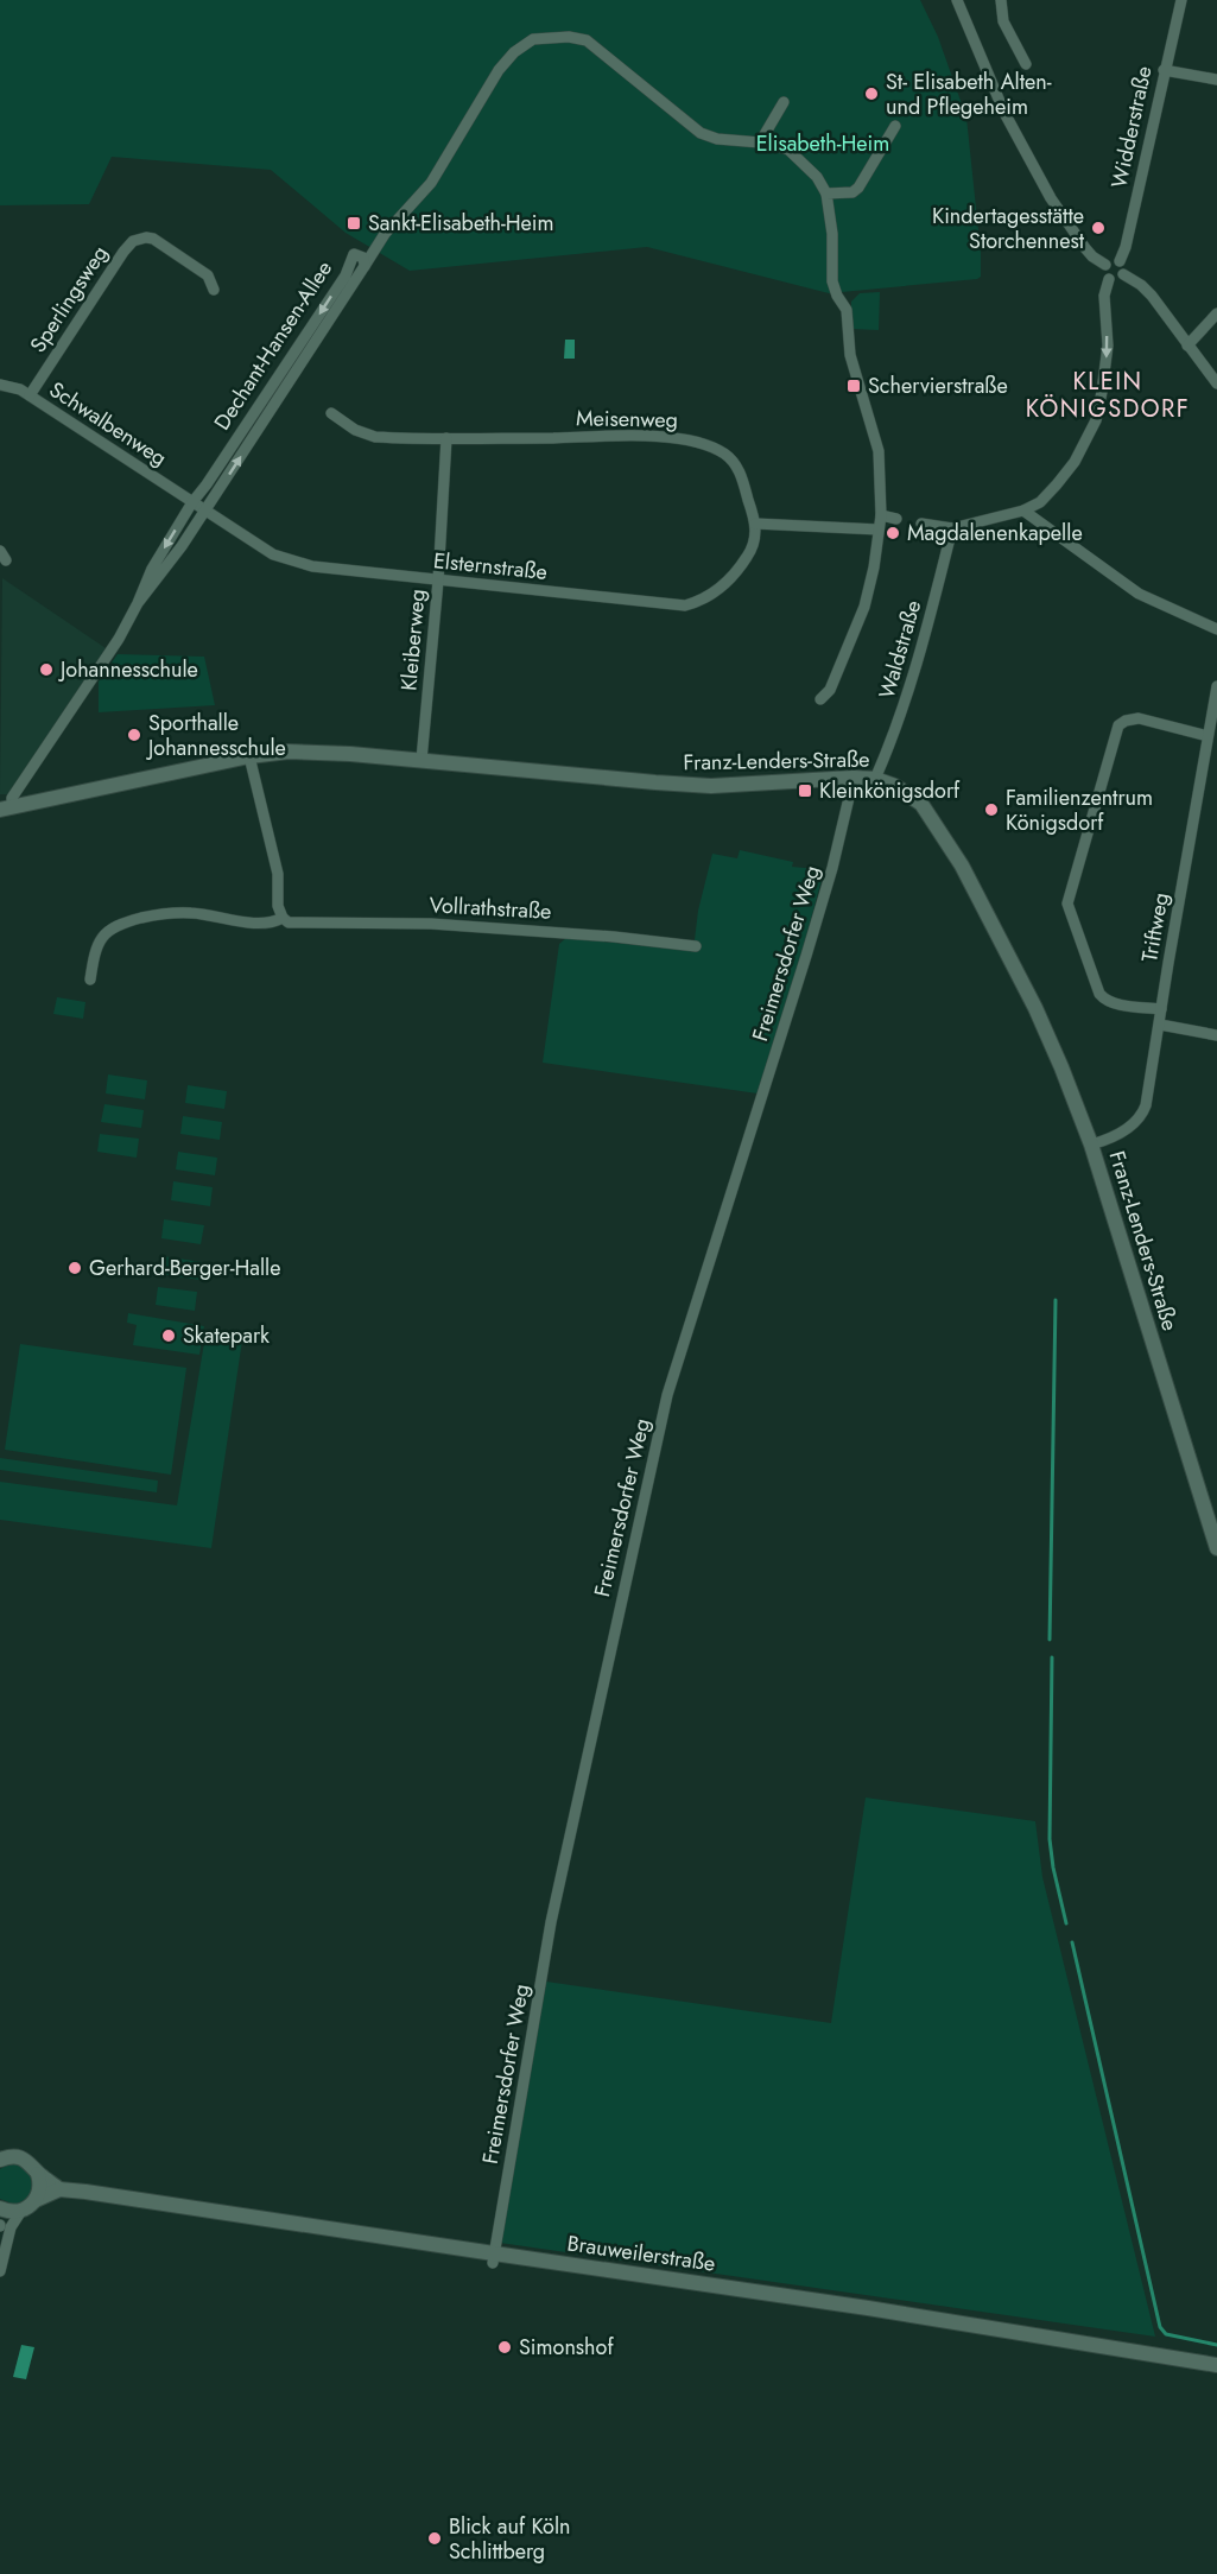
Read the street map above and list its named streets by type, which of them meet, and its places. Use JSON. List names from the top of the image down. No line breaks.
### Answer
{"streets":{"street":["Widderstraße","Sperlingsweg","Dechant-Hansen-Allee","Meisenweg","Schwalbenweg","Elsternstraße","Kleiberweg","Waldstraße","Franz-Lenders-Straße","Vollrathstraße","Triftweg","Freimersdorfer Weg","Brauweilerstraße"]},"crossings":[["Sperlingsweg","Schwalbenweg"],["Dechant-Hansen-Allee","Schwalbenweg"],["Dechant-Hansen-Allee","Elsternstraße"],["Dechant-Hansen-Allee","Franz-Lenders-Straße"],["Meisenweg","Elsternstraße"],["Meisenweg","Kleiberweg"],["Schwalbenweg","Elsternstraße"],["Elsternstraße","Kleiberweg"],["Kleiberweg","Franz-Lenders-Straße"],["Waldstraße","Franz-Lenders-Straße"],["Franz-Lenders-Straße","Triftweg"],["Franz-Lenders-Straße","Freimersdorfer Weg"],["Freimersdorfer Weg","Brauweilerstraße"]],"districts":["KLEIN KÖNIGSDORF"],"parks":["Elisabeth-Heim"],"places":{"other":["St- Elisabeth Alten- und Pflegeheim","Kindertagesstätte Storchennest","Magdalenenkapelle","Johannesschule","Sporthalle Johannesschule","Familienzentrum Königsdorf","Gerhard-Berger-Halle","Skatepark","Simonshof","Blick auf Köln Schlittberg"],"transit":["Sankt-Elisabeth-Heim","Schervierstraße","Kleinkönigsdorf"]}}
